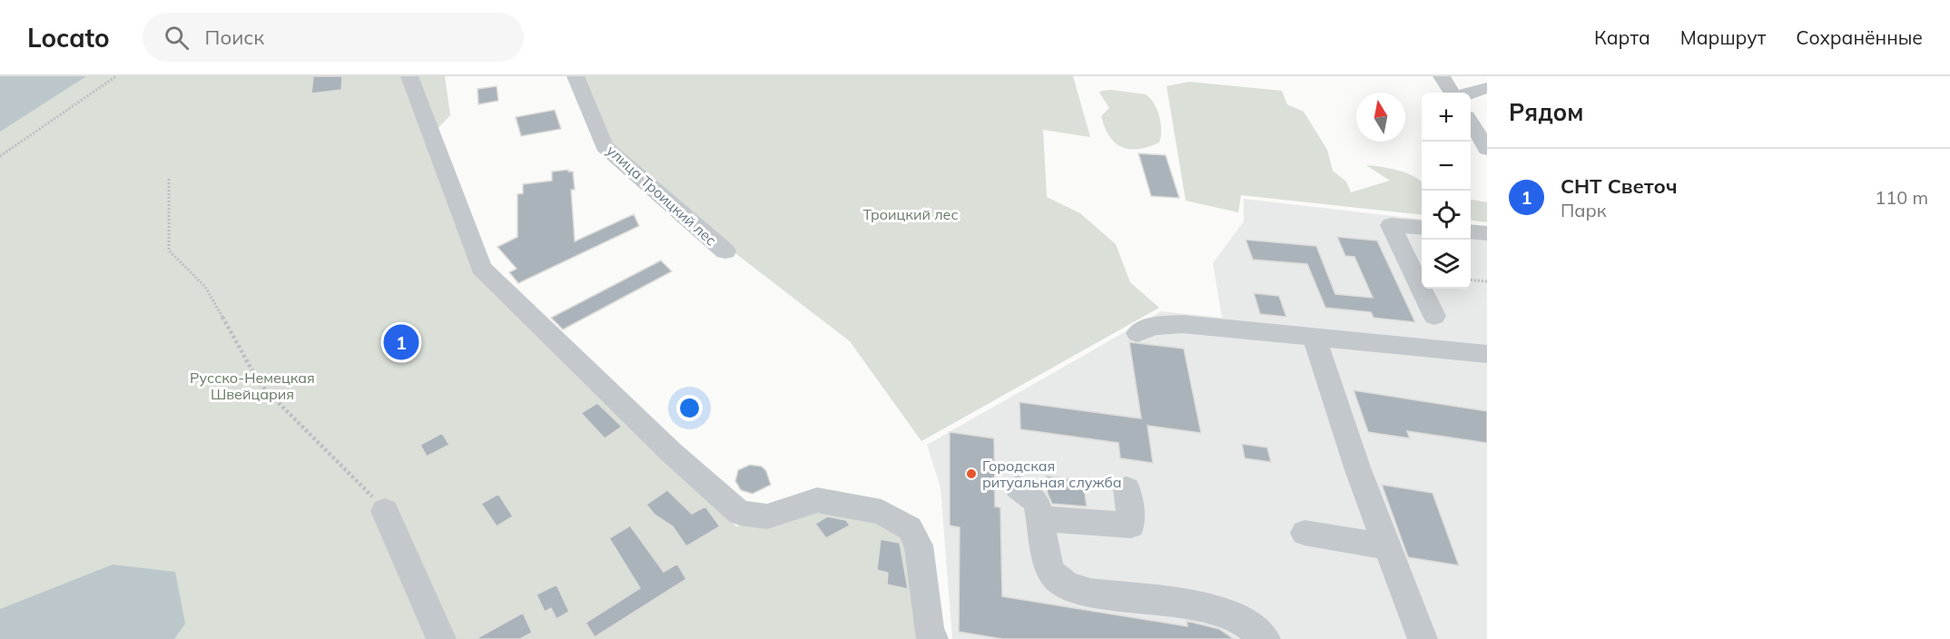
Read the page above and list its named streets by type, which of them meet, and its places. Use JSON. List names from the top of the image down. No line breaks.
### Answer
{"streets":{"street":["улица Троицкий лес"]},"parks":["Троицкий лес","Русско-Немецкая Швейцария"],"places":["Городская ритуальная служба"],"north":"top","page":{"header":"Locato","search":"Поиск","nav":["Карта","Маршрут","Сохранённые"],"heading":"Рядом","map_buttons":["+","−"],"list":[{"mark":"1","name":"СНТ Светоч","note":"Парк","value":"110 m"}],"pins":"1"}}
